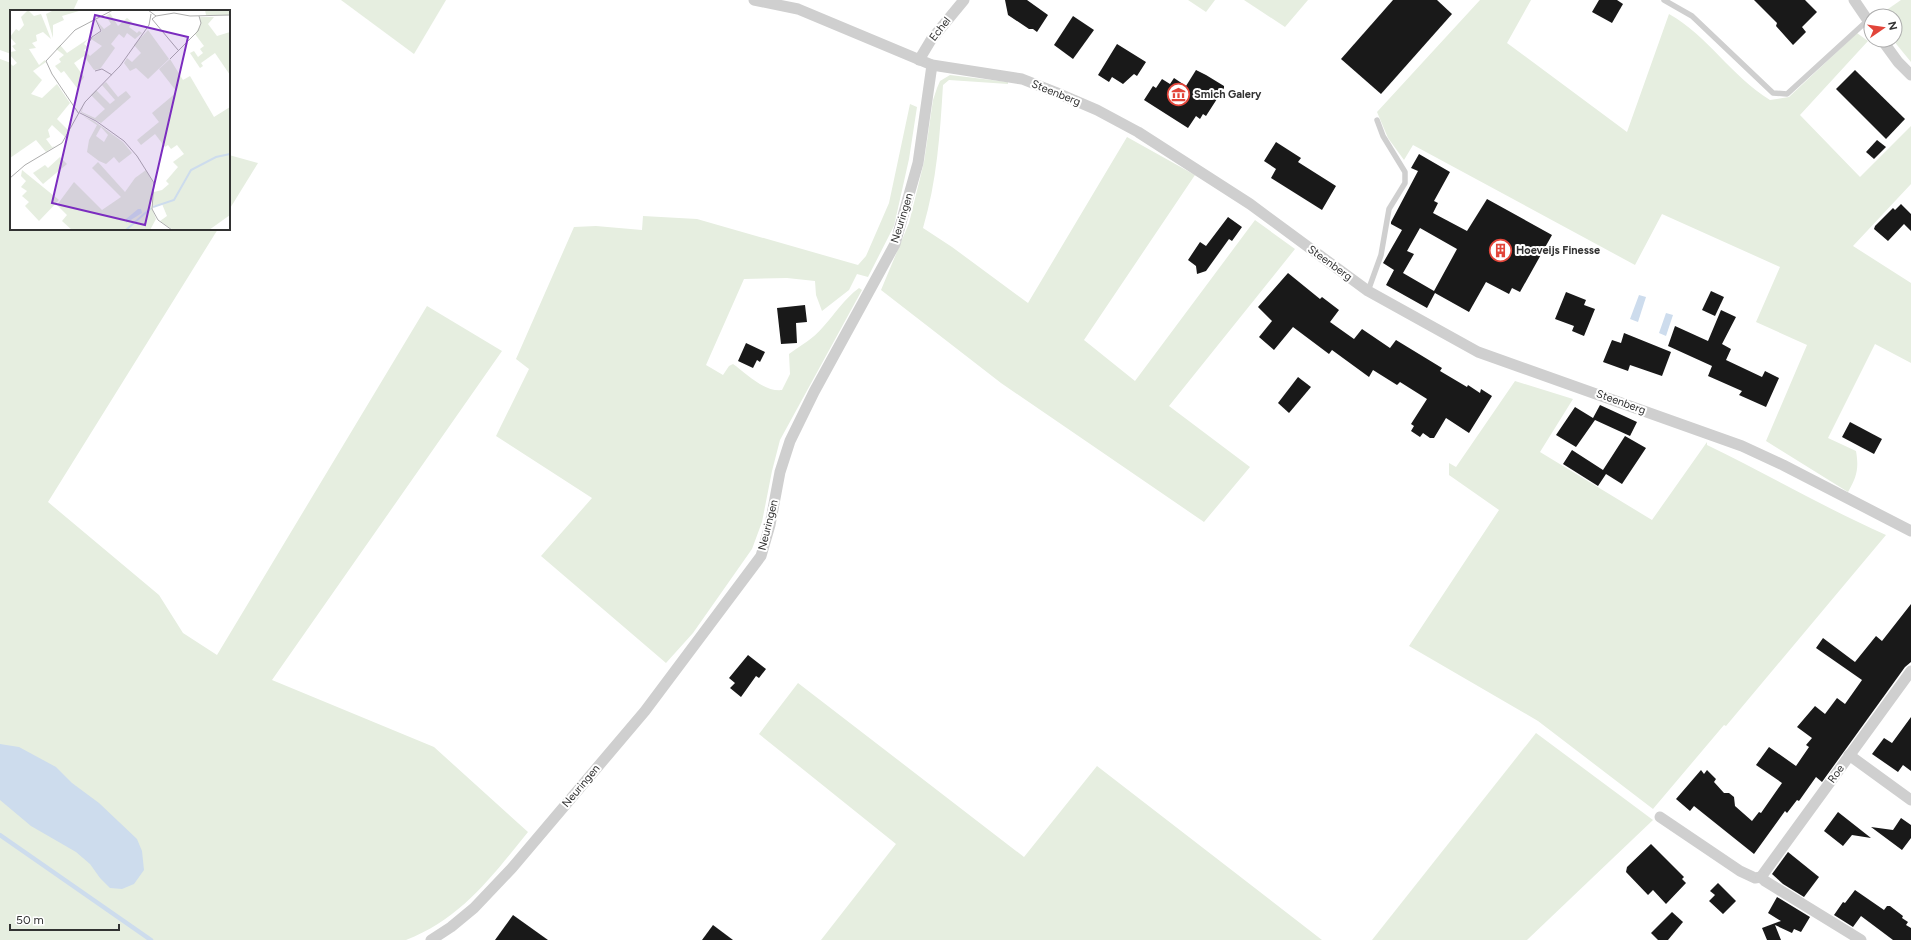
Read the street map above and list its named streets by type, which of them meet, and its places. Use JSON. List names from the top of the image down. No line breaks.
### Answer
{"streets":{"street":["Echel","Steenberg","Neuringen","Roe"]},"crossings":[["Echel","Steenberg"],["Steenberg","Neuringen"]],"places":{"museum":["Smich Galery"],"building":["Hoeveijs Finesse"]},"scale_bar":"50 m","north":"right"}
